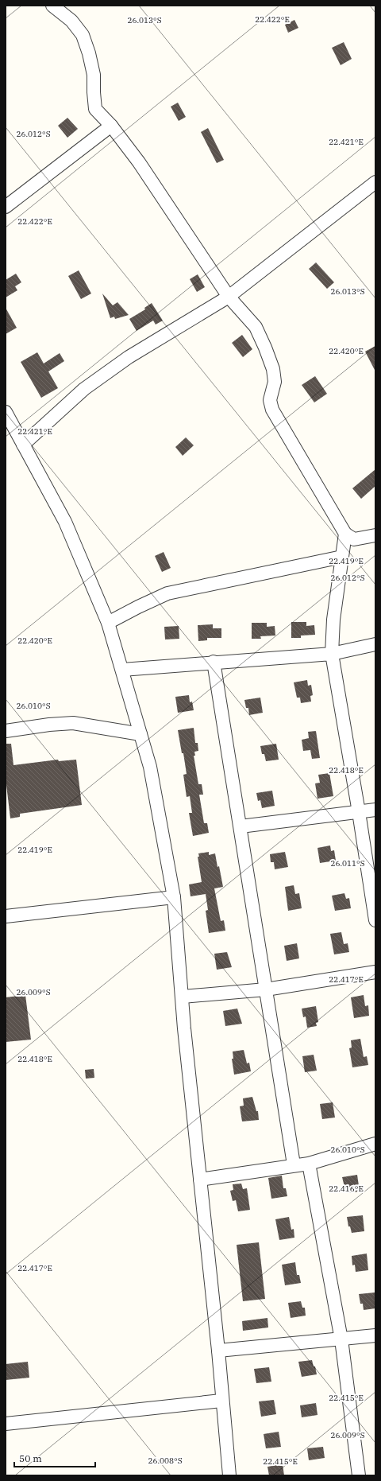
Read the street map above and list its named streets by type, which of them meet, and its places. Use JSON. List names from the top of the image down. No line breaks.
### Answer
{"scale_bar":"50 m","coordinates":["22.422°E","26.013°S","26.012°S","22.421°E","22.420°E","22.419°E","26.010°S","22.418°E","26.011°S","22.417°E","26.009°S","22.416°E","22.415°E","26.008°S"]}
